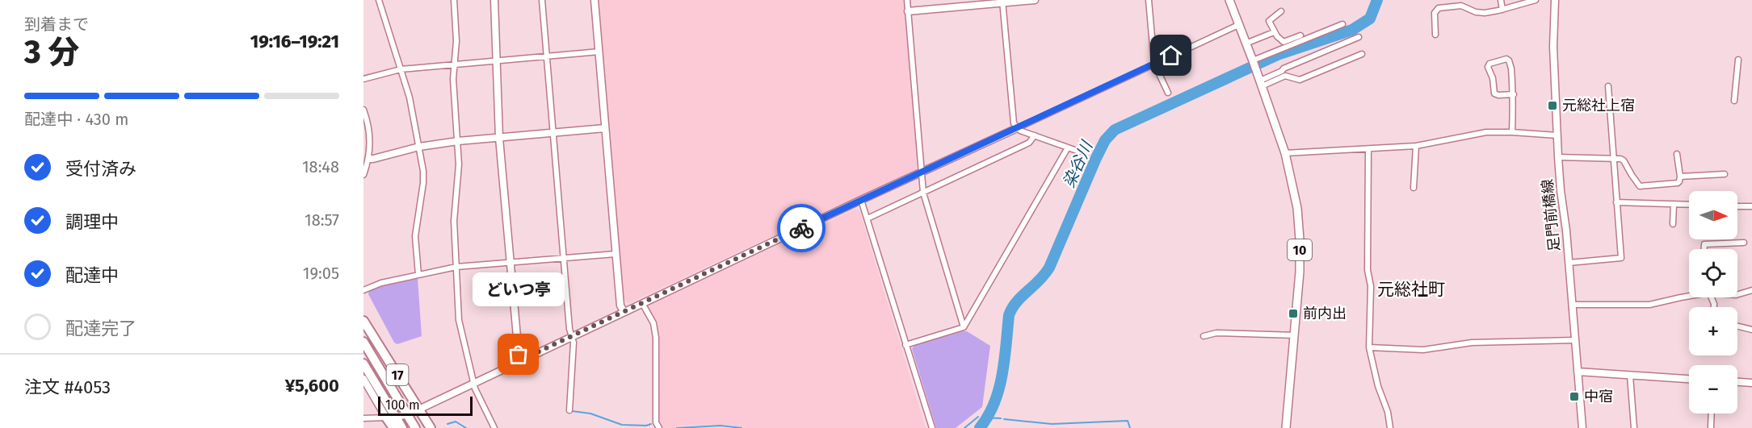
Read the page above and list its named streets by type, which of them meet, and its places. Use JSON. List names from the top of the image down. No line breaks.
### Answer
{"streets":{"highway":["17"],"main road":["10"],"street":["足門前橋線"]},"districts":["元総社町"],"water":["染谷川"],"places":{"transit":["元総社上宿","前内出","中宿"],"other":["どいつ亭"]},"scale_bar":"100 m","north":"right","page":{"heading":["3 分","到着まで","19:16–19:21"],"panel":["注文 #4053","¥5,600"],"bar":"配達中 · 430 m","list":[["受付済み","18:48"],["調理中","18:57"],["配達中","19:05"],"配達完了"],"map_buttons":["+","−"],"bubble":"どいつ亭","scale":"100 m"}}
